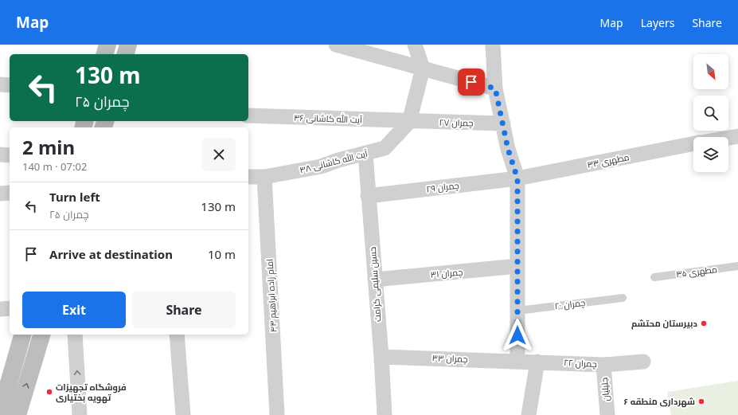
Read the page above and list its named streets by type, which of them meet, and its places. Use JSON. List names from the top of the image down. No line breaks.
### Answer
{"streets":{"street":["آیت الله کاشانی ۴۶","چمران ۲۷","مطهری ۳۳","آیت الله کاشانی ۴۸","چمران ۲۹","چمران ۳۱","حسین سلیمی کرامت","امام زاده ابراهیم ۴۴","چمران ۳۳","چمران ۲۲","جلیلیان"],"lane":["مطهری ۳۵","چمران ۲۰"]},"crossings":[["آیت الله کاشانی ۴۶","چمران ۲۷"],["آیت الله کاشانی ۴۶","آیت الله کاشانی ۴۸"],["چمران ۲۷","آیت الله کاشانی ۴۸"],["مطهری ۳۳","چمران ۲۹"],["آیت الله کاشانی ۴۸","حسین سلیمی کرامت"],["آیت الله کاشانی ۴۸","امام زاده ابراهیم ۴۴"],["چمران ۲۹","حسین سلیمی کرامت"],["چمران ۳۱","حسین سلیمی کرامت"],["حسین سلیمی کرامت","چمران ۳۳"],["چمران ۳۳","چمران ۲۲"],["چمران ۲۲","جلیلیان"]],"places":["دبیرستان محتشم","فروشگاه تجهیزات تهویه بختیاری","شهرداری منطقه ۶"],"north":"bottom right","page":{"header":"Map","nav":["Map","Layers","Share"],"turn":["130 m","چمران ۲۵"],"heading":["2 min","140 m · 07:02"],"list":[{"name":"Turn left","note":"چمران ۲۵","value":"130 m"},{"name":"Arrive at destination","value":"10 m"}],"buttons":["Exit","Share"]}}
